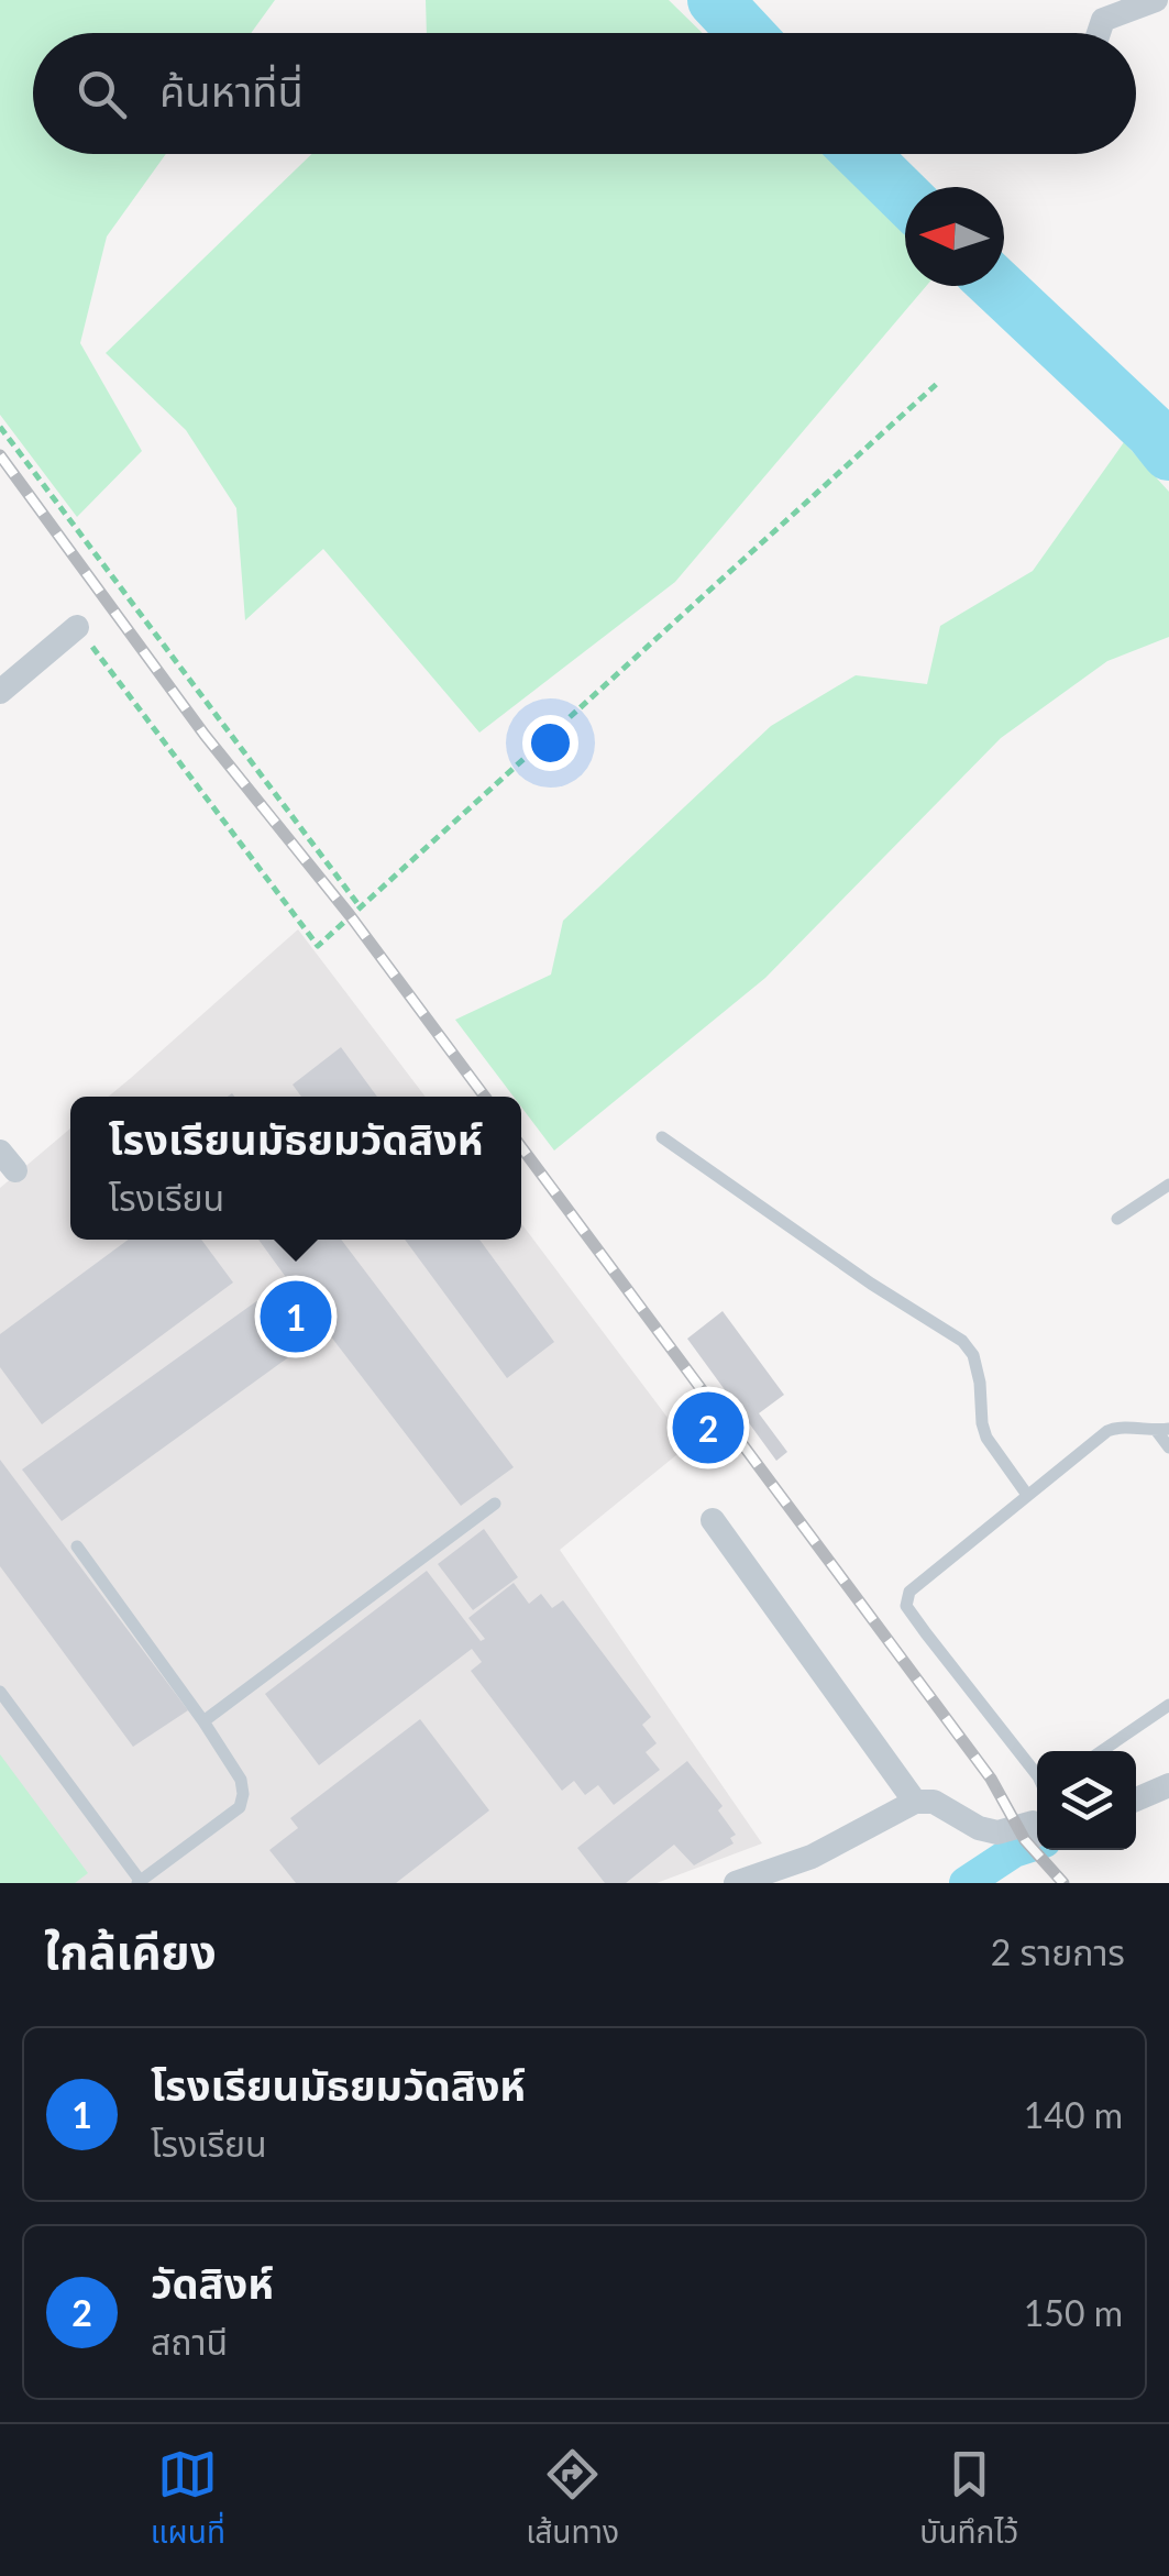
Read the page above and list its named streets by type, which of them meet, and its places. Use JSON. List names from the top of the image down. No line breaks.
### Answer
{"north":"left","page":{"search":"ค้นหาที่นี่","popup":["โรงเรียนมัธยมวัดสิงห์","โรงเรียน"],"pins":["1","2"],"heading":["ใกล้เคียง","2 รายการ"],"list":[{"mark":"1","name":"โรงเรียนมัธยมวัดสิงห์","note":"โรงเรียน","value":"140 m"},{"mark":"2","name":"วัดสิงห์","note":"สถานี","value":"150 m"}],"nav":["แผนที่","เส้นทาง","บันทึกไว้"]}}
